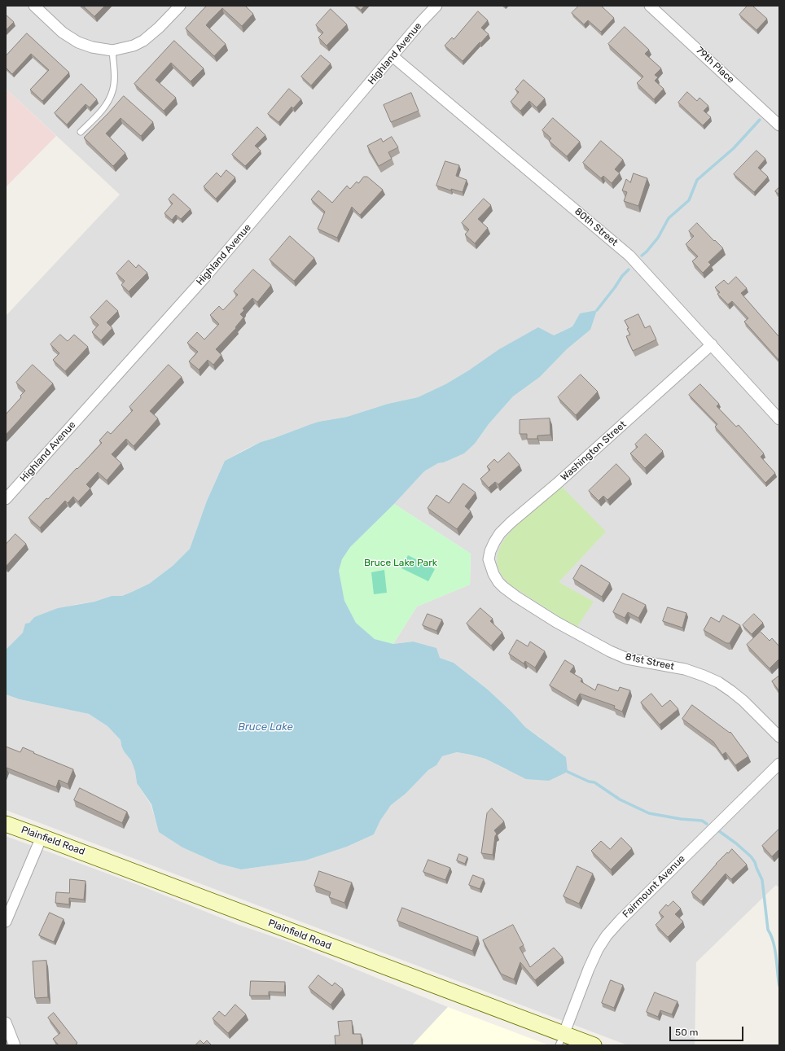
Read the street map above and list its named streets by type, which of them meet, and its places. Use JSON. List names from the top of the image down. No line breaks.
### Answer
{"streets":{"main road":["Plainfield Road"],"street":["Highland Avenue","79th Place","80th Street","Washington Street","81st Street","Fairmount Avenue"]},"crossings":[["Highland Avenue","80th Street"],["80th Street","Washington Street"],["Washington Street","81st Street"],["Plainfield Road","Fairmount Avenue"]],"water":["Bruce Lake"],"parks":["Bruce Lake Park"],"scale_bar":"50 m"}
